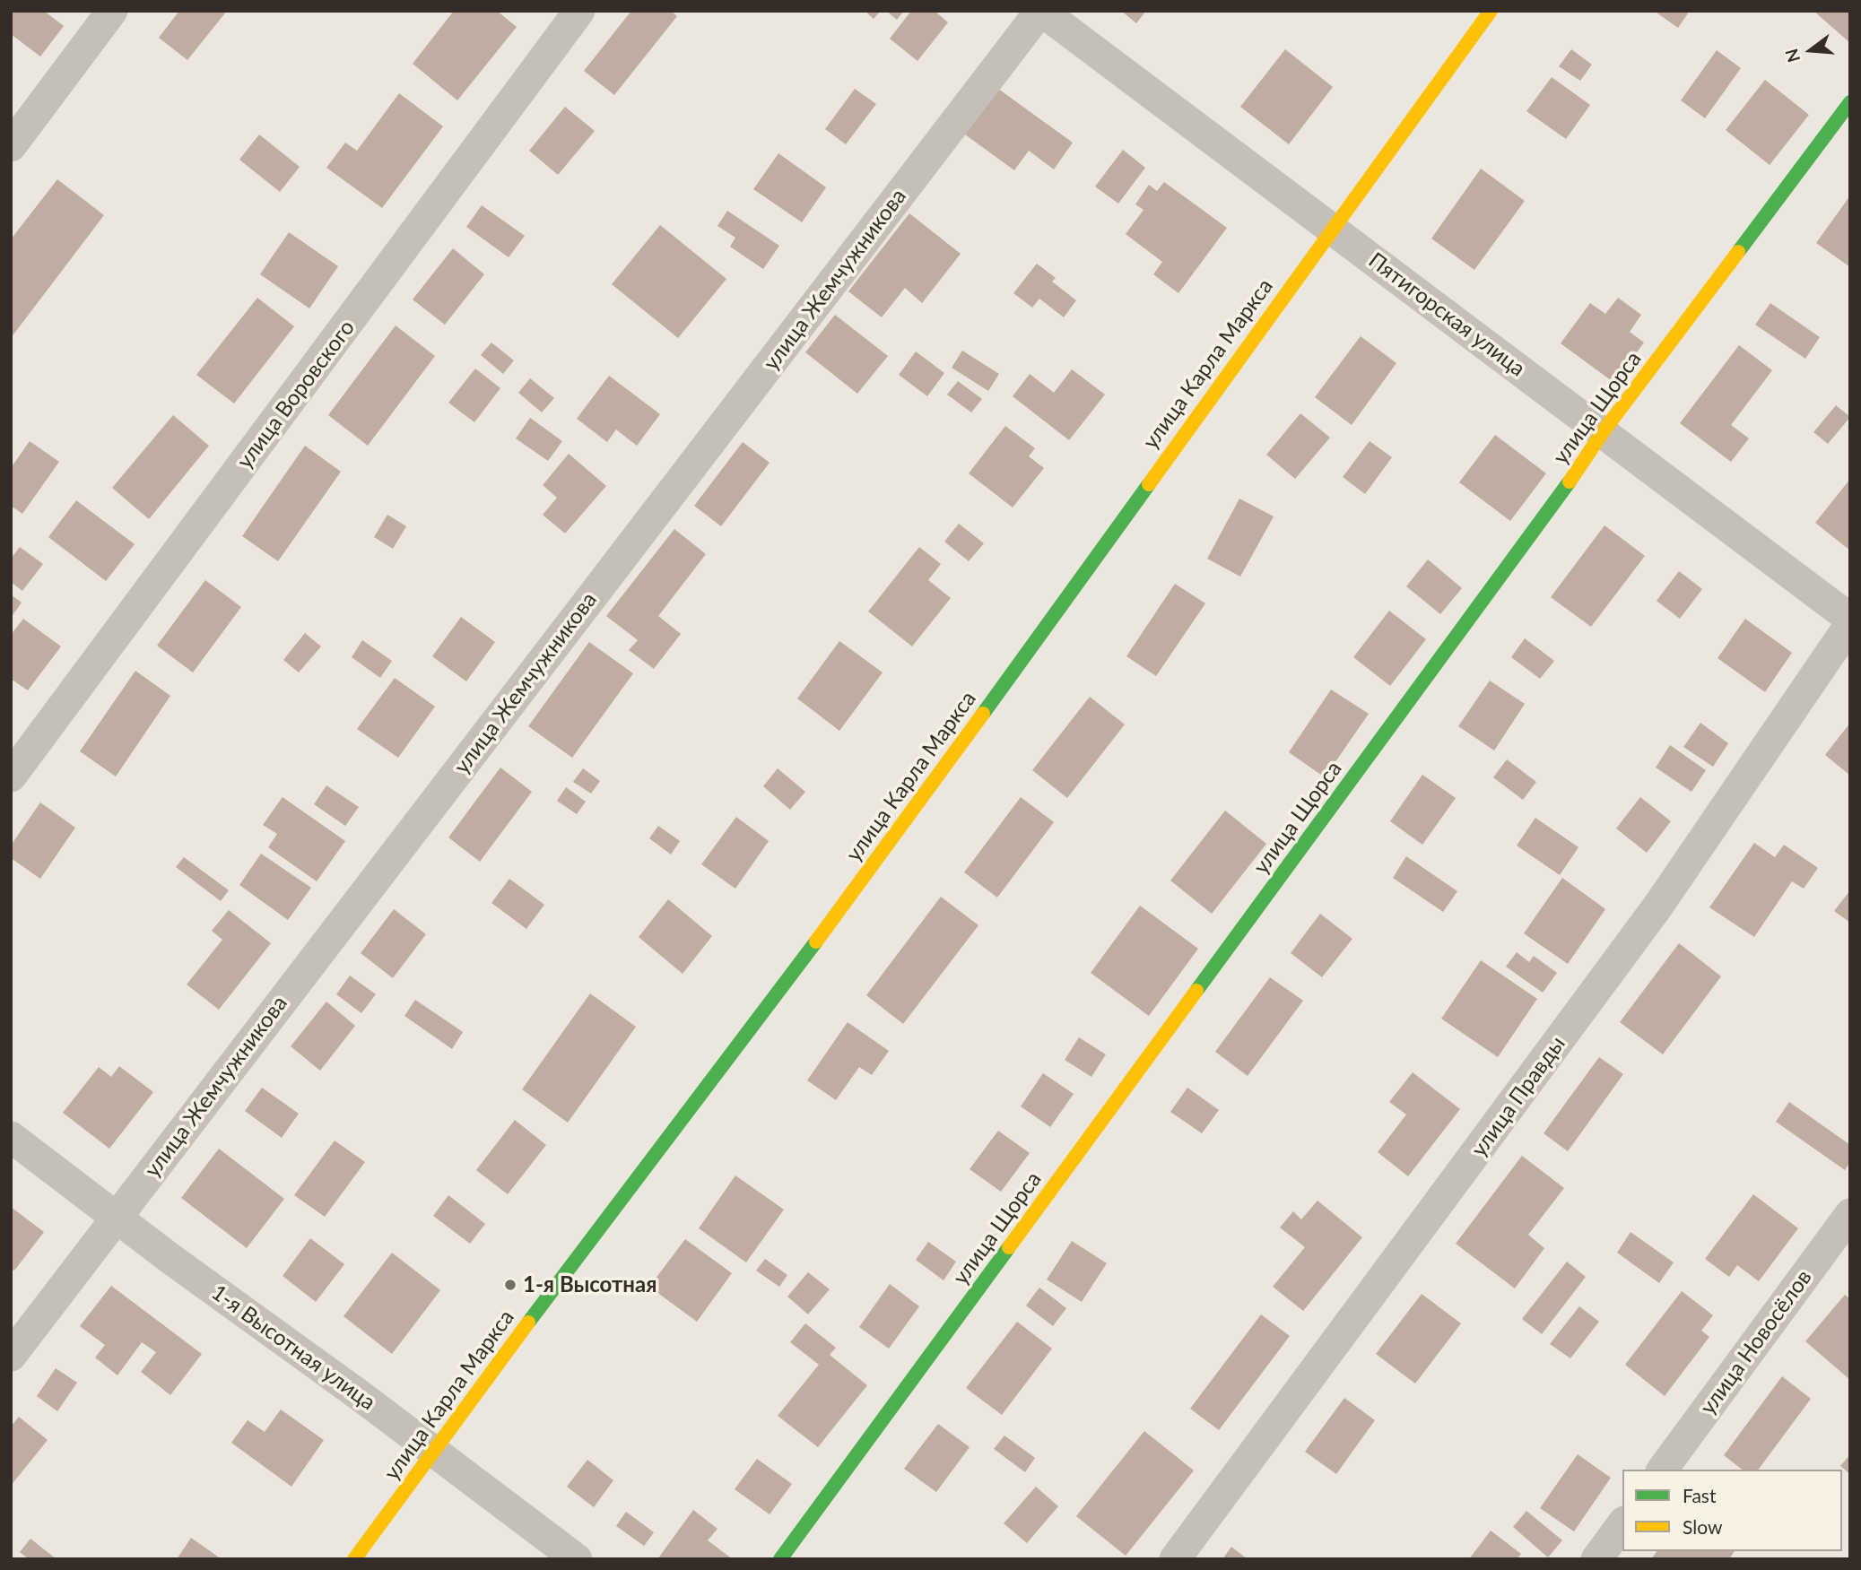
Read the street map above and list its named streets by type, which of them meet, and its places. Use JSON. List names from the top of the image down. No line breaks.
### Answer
{"streets":{"main road":["улица Карла Маркса","улица Щорса"],"street":["улица Жемчужникова","Пятигорская улица","улица Воровского","улица Правды","улица Новосёлов","1-я Высотная улица"]},"crossings":[["улица Жемчужникова","Пятигорская улица"],["улица Жемчужникова","1-я Высотная улица"],["Пятигорская улица","улица Карла Маркса"],["Пятигорская улица","улица Щорса"],["улица Карла Маркса","1-я Высотная улица"]],"places":["1-я Высотная"],"legend":["Fast","Slow"],"north":"left"}
